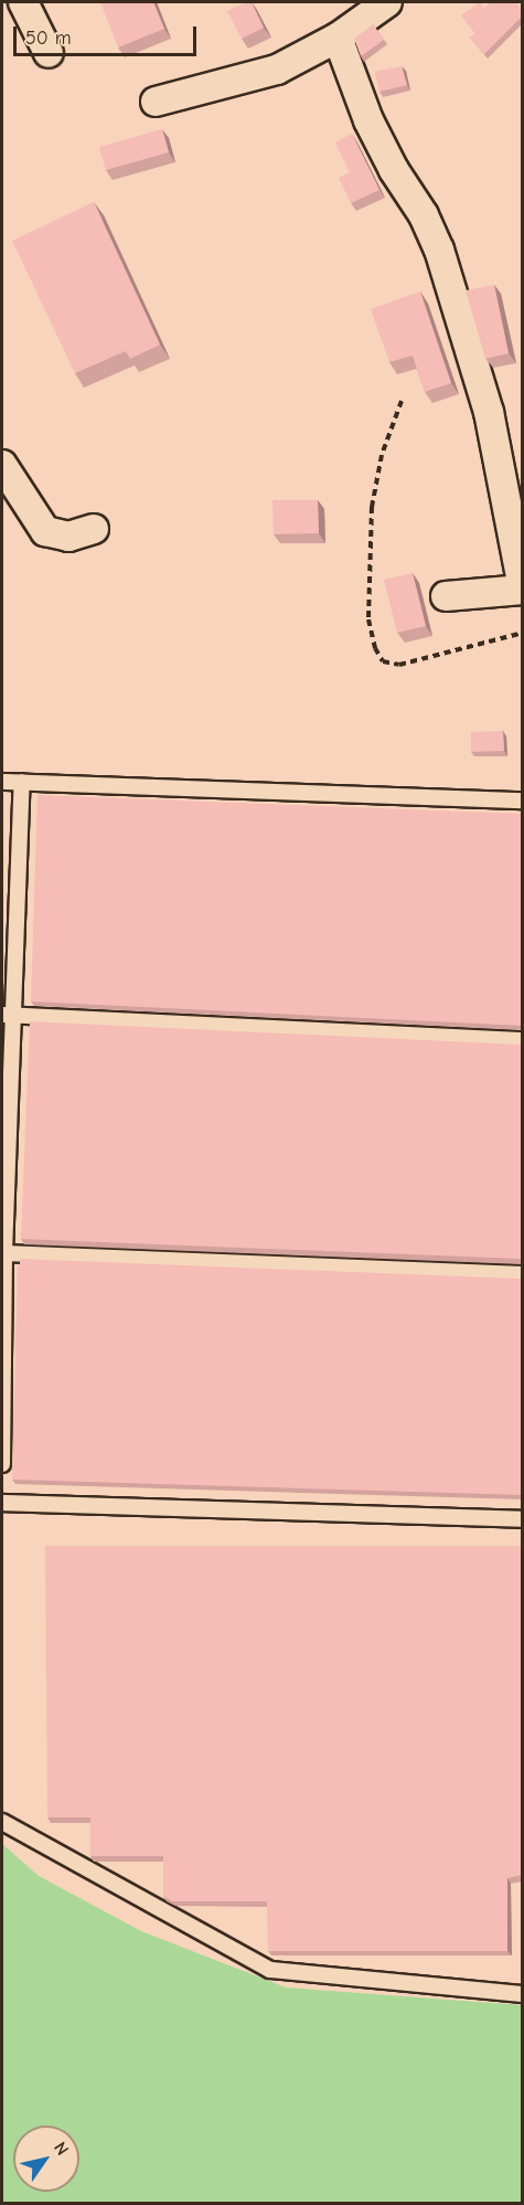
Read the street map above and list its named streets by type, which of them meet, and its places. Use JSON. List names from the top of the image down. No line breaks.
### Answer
{"scale_bar":"50 m","north":"top right"}
